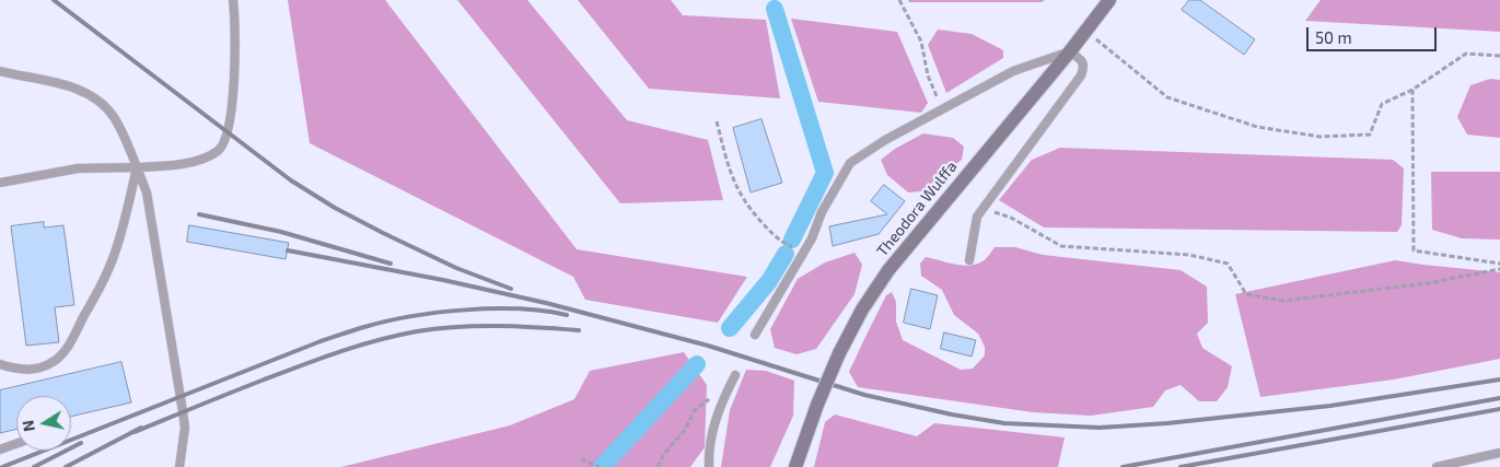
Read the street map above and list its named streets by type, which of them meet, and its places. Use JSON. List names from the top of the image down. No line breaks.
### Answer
{"streets":{"street":["Theodora Wulffa"]},"scale_bar":"50 m","north":"left"}
